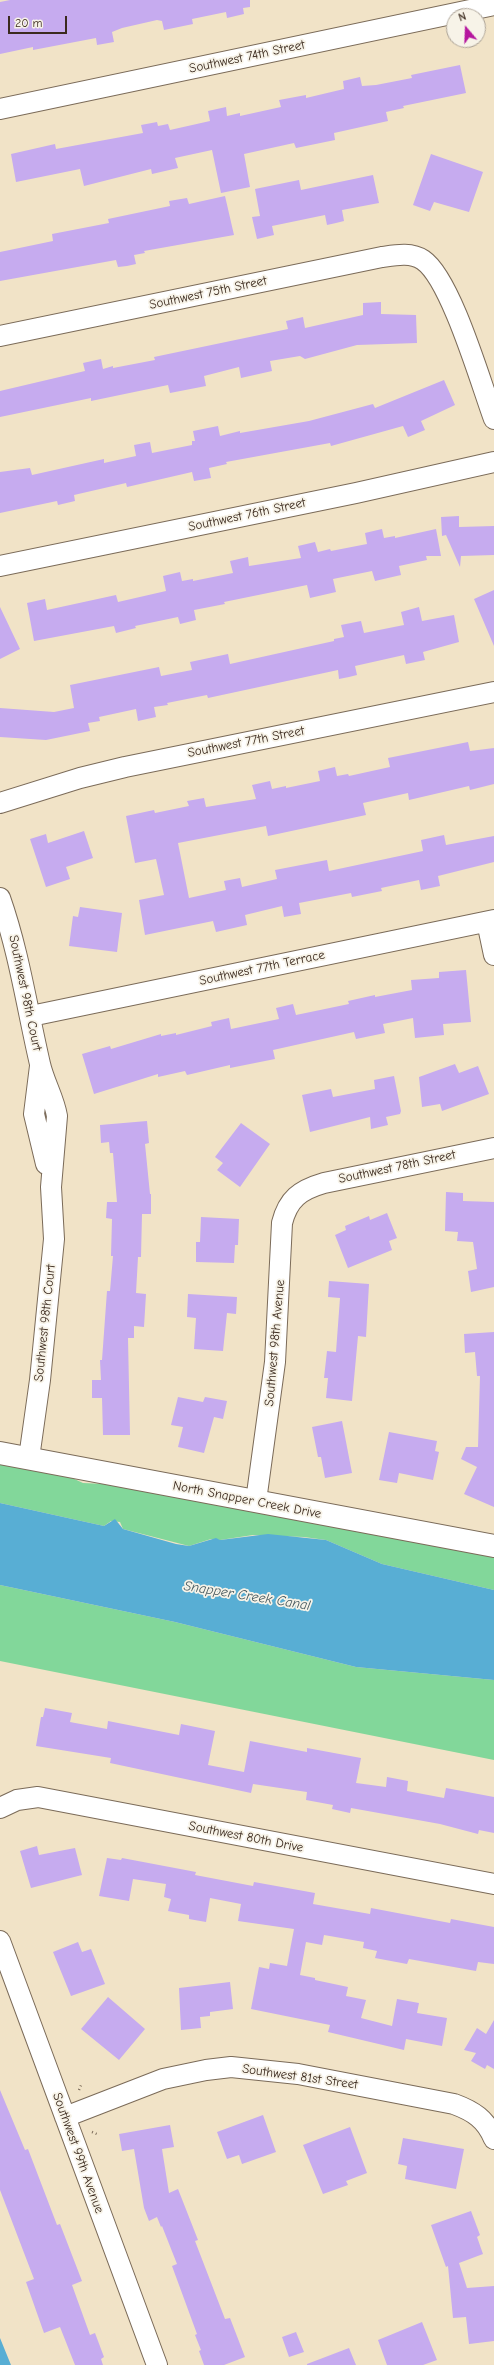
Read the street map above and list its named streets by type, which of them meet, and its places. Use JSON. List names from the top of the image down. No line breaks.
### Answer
{"streets":{"street":["Southwest 74th Street","Southwest 75th Street","Southwest 76th Street","Southwest 77th Street","Southwest 77th Terrace","Southwest 98th Court","Southwest 78th Street","Southwest 98th Avenue","North Snapper Creek Drive","Southwest 80th Drive","Southwest 81st Street","Southwest 99th Avenue"]},"crossings":[["Southwest 77th Terrace","Southwest 98th Court"],["Southwest 98th Court","North Snapper Creek Drive"],["Southwest 78th Street","Southwest 98th Avenue"],["Southwest 98th Avenue","North Snapper Creek Drive"],["Southwest 81st Street","Southwest 99th Avenue"]],"water":["Snapper Creek Canal"],"scale_bar":"20 m","north":"top"}
